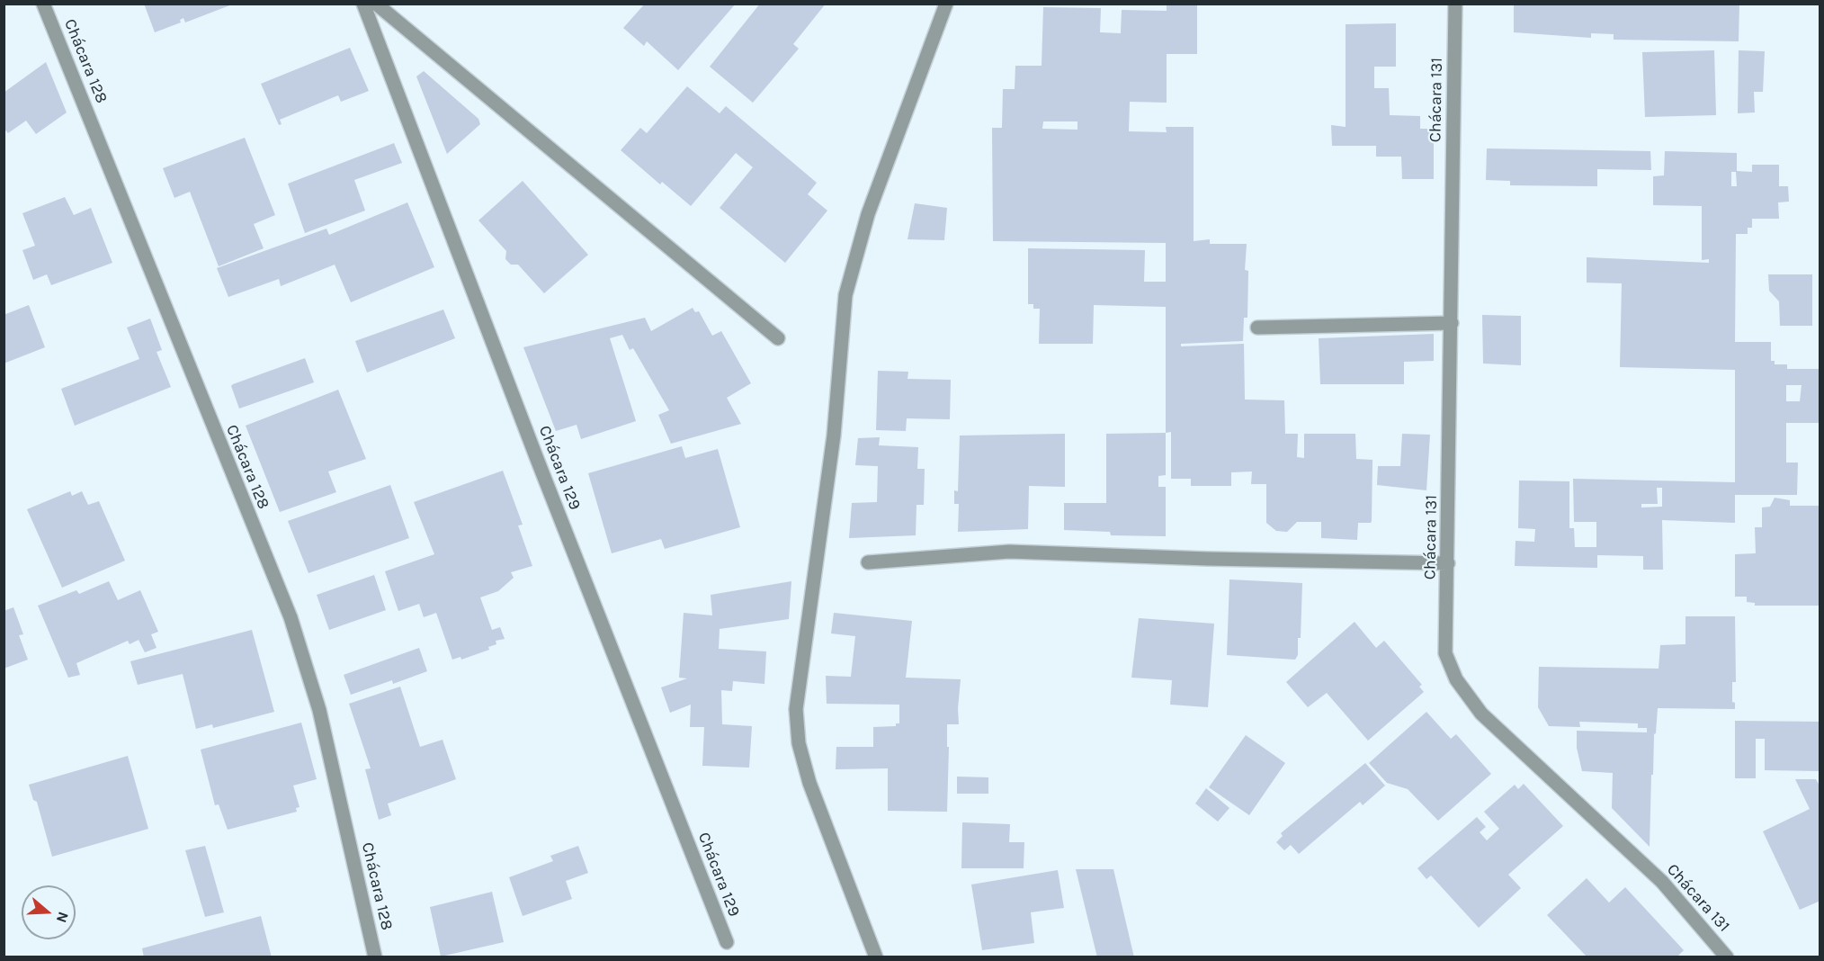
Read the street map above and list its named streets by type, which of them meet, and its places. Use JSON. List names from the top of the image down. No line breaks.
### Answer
{"streets":{"street":["Chácara 128","Chácara 131","Chácara 129"]},"north":"right"}
